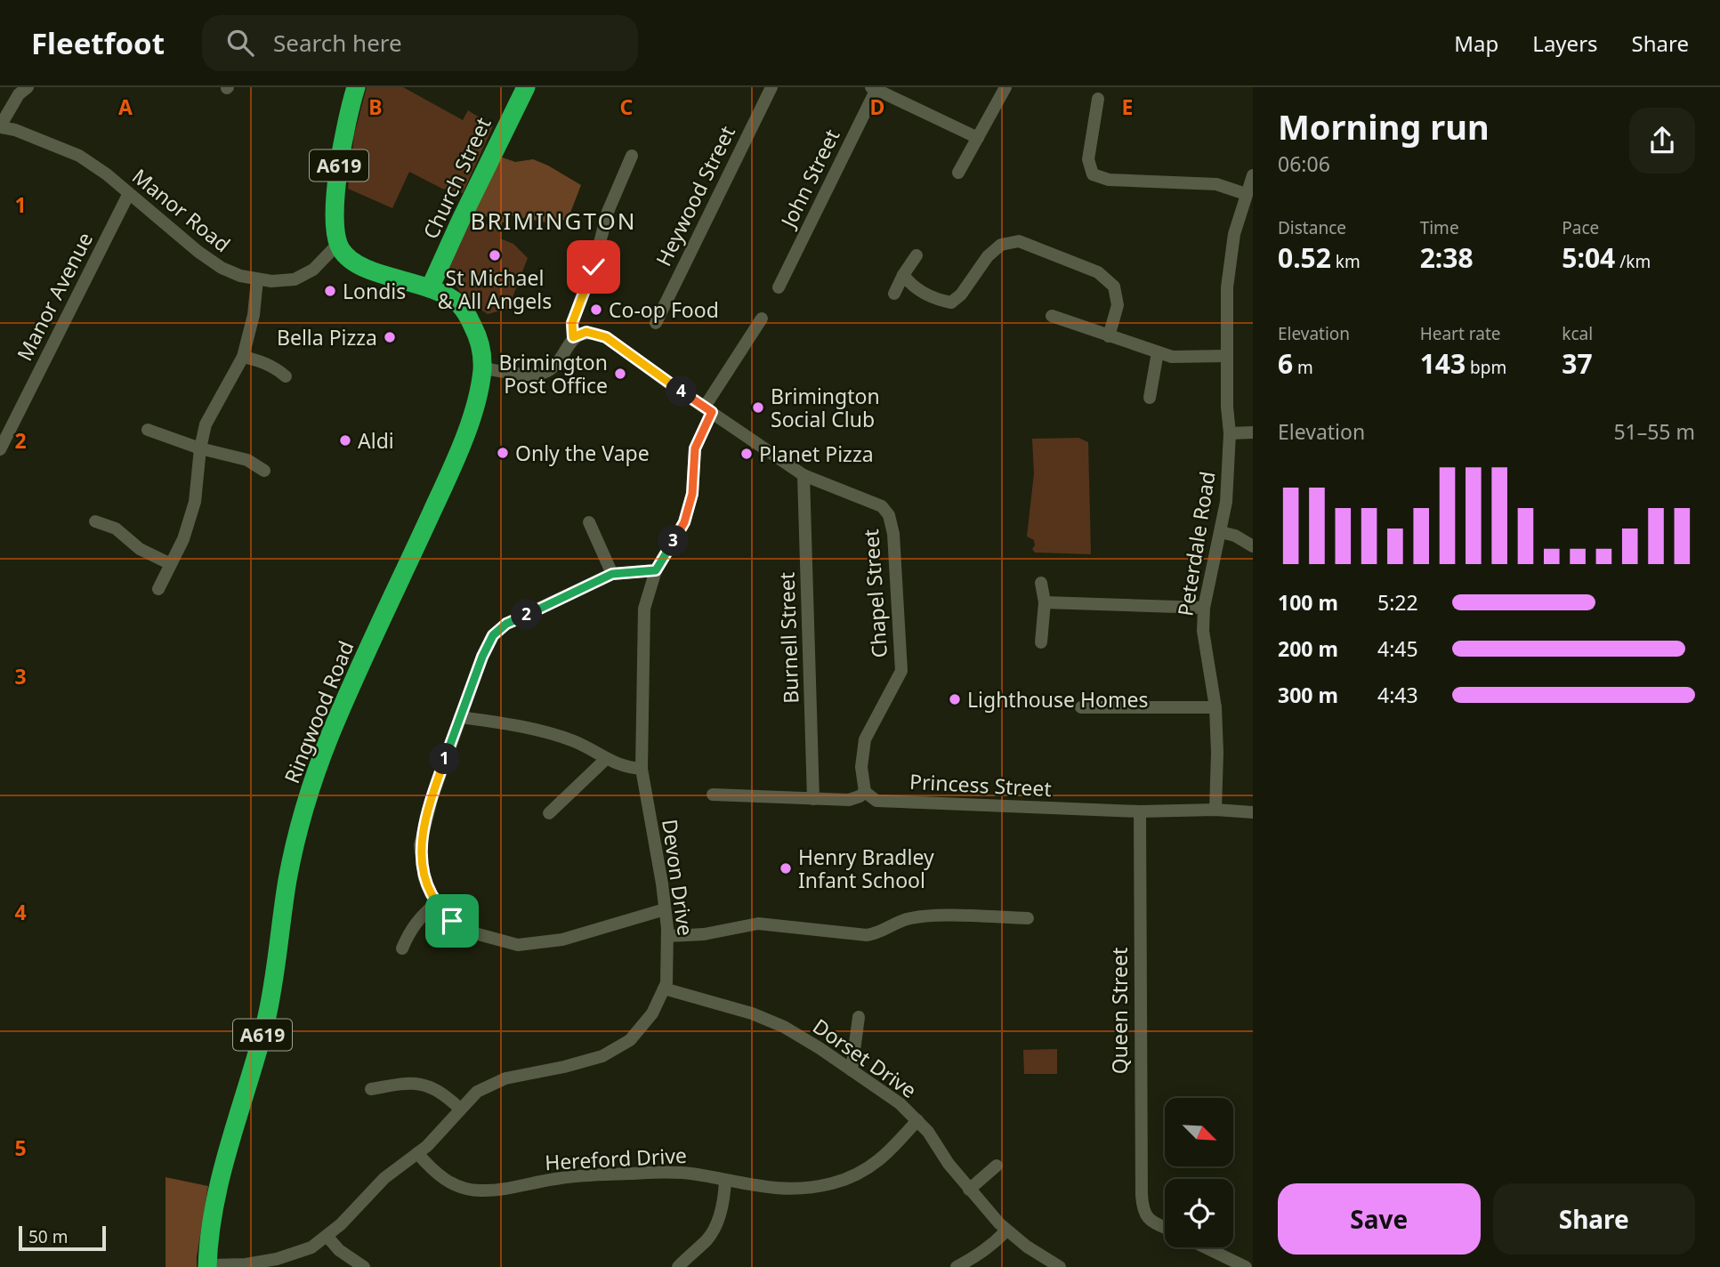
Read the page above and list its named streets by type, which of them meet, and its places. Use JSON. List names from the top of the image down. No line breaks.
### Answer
{"streets":{"highway":["A619","Church Street","Ringwood Road"],"street":["John Street","Heywood Street","Manor Road","Manor Avenue","Peterdale Road","Chapel Street","Burnell Street","Princess Street","Devon Drive","Queen Street","Dorset Drive","Hereford Drive"]},"crossings":[["A619","Manor Road"],["Church Street","Ringwood Road"],["Manor Road","Manor Avenue"],["Peterdale Road","Princess Street"],["Chapel Street","Burnell Street"],["Chapel Street","Princess Street"],["Chapel Street","Devon Drive"],["Ringwood Road","Devon Drive"],["Princess Street","Queen Street"],["Devon Drive","Dorset Drive"],["Devon Drive","Hereford Drive"],["Dorset Drive","Hereford Drive"]],"districts":["BRIMINGTON"],"places":["St Michael & All Angels","Londis","Co-op Food","Bella Pizza","Brimington Post Office","Brimington Social Club","Aldi","Only the Vape","Planet Pizza","Lighthouse Homes","Henry Bradley Infant School"],"scale_bar":"50 m","north":"bottom right","page":{"header":"Fleetfoot","search":"Search here","nav":["Map","Layers","Share"],"heading":["Morning run","06:06"],"stats":[["Distance","0.52 km"],["Time","2:38"],["Pace","5:04 /km"],["Elevation","6 m"],["Heart rate","143 bpm"],["kcal","37"]],"pins":["4","3","2","1"],"chart":["Elevation","51–55 m"],"list":[{"name":"100 m","note":"5:22"},{"name":"200 m","note":"4:45"},{"name":"300 m","note":"4:43"}],"buttons":["Save","Share"],"scale":"50 m"},"grid":{"columns":["A","B","C","D","E"],"rows":["1","2","3","4","5"]}}
